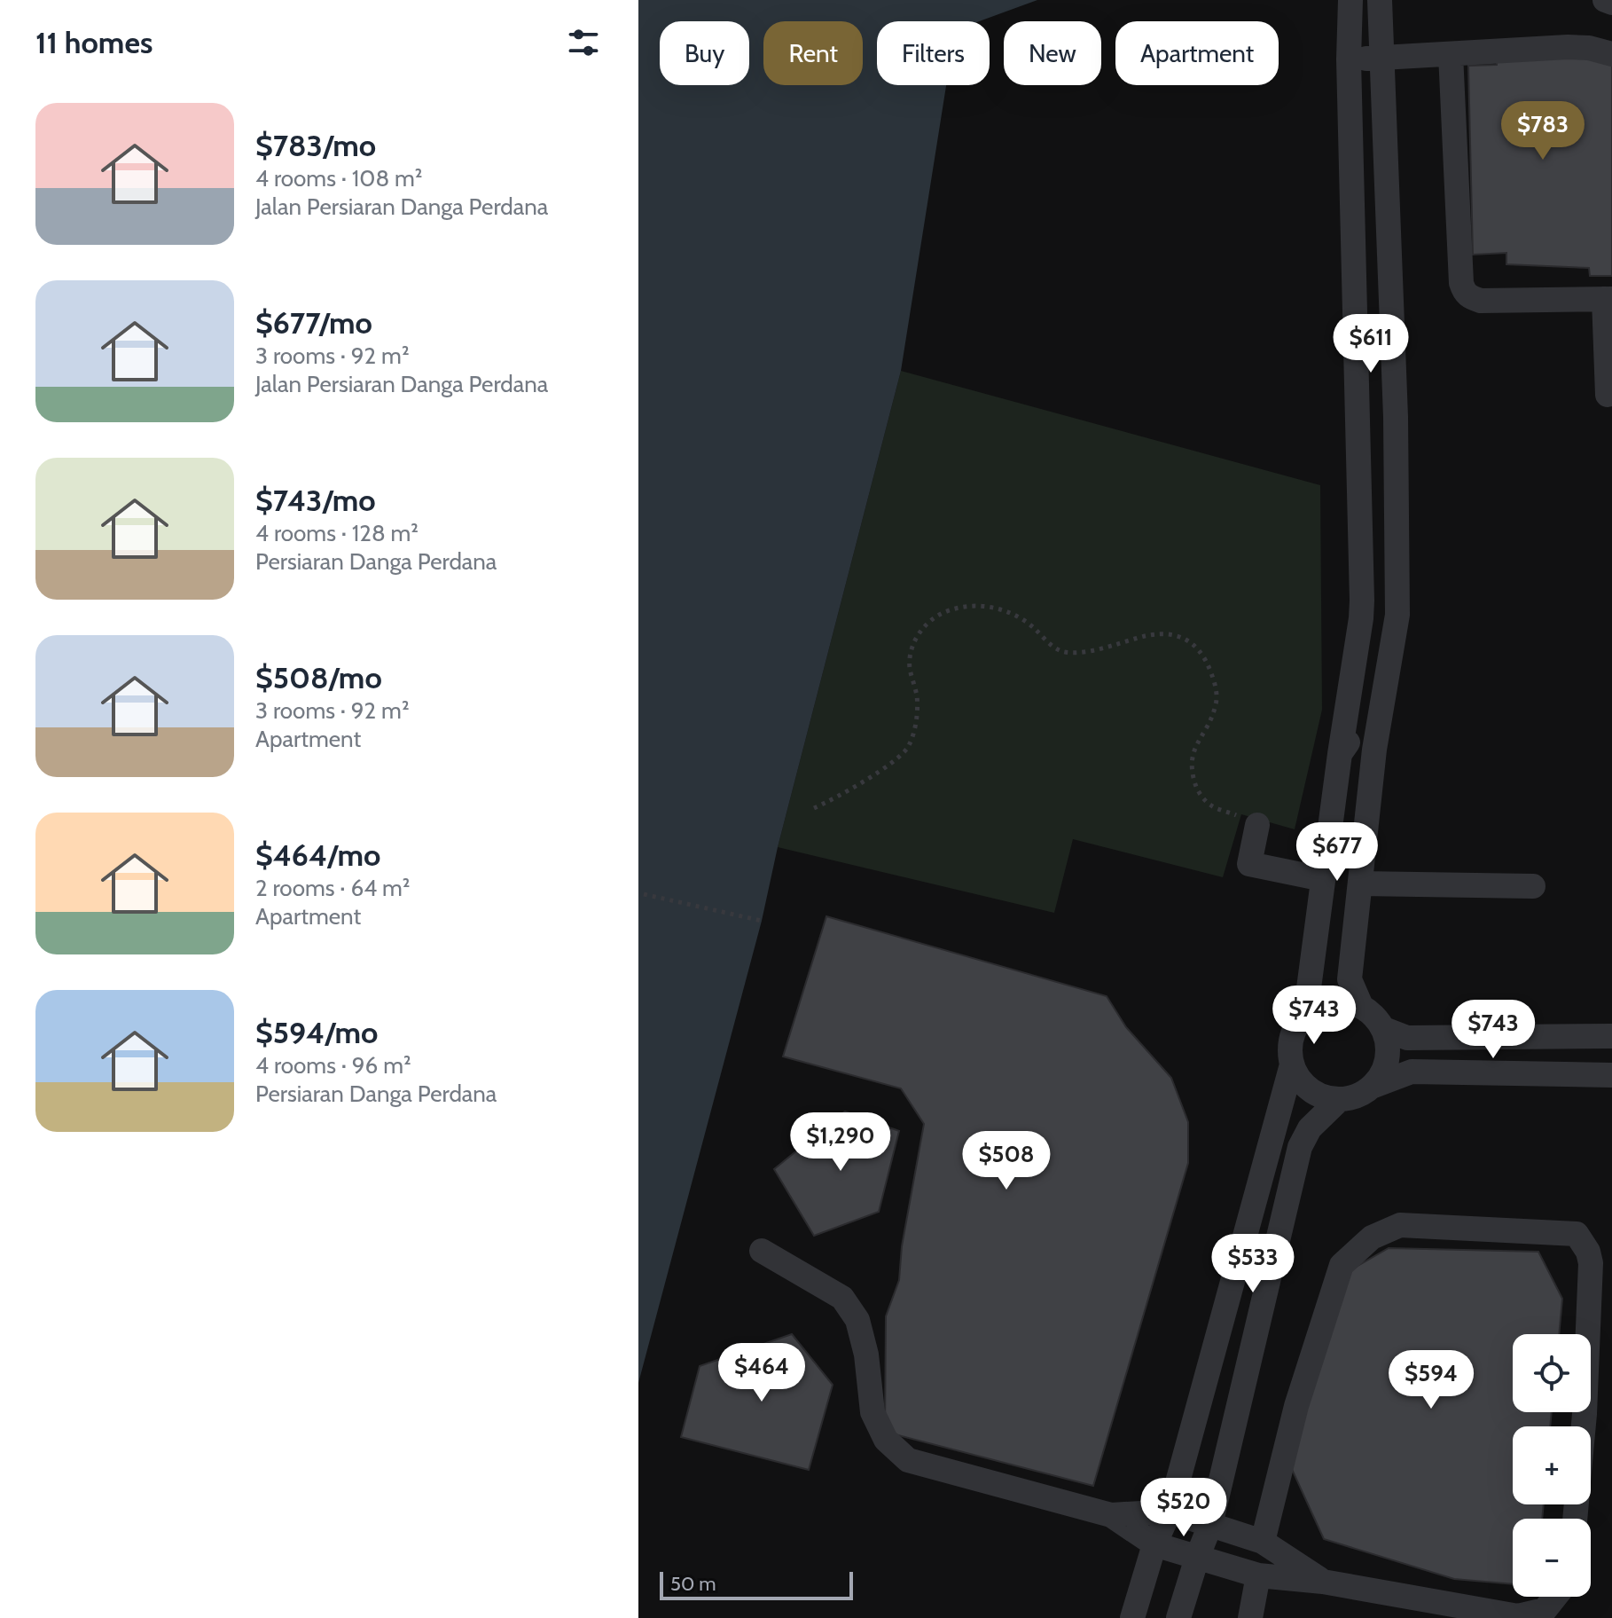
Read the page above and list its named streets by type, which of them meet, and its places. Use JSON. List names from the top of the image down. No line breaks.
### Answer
{"scale_bar":"50 m","page":{"heading":"11 homes","chip":["Buy","Rent","Filters","New","Apartment"],"list":[{"name":"$783/mo","note":"4 rooms · 108 m² · Jalan Persiaran Danga Perdana"},{"name":"$677/mo","note":"3 rooms · 92 m² · Jalan Persiaran Danga Perdana"},{"name":"$743/mo","note":"4 rooms · 128 m² · Persiaran Danga Perdana"},{"name":"$508/mo","note":"3 rooms · 92 m² · Apartment"},{"name":"$464/mo","note":"2 rooms · 64 m² · Apartment"},{"name":"$594/mo","note":"4 rooms · 96 m² · Persiaran Danga Perdana"}],"price":["$783","$611","$677","$743","$743","$1,290","$508","$533","$464","$594","$520"],"map_buttons":["+","−"],"scale":"50 m"}}
